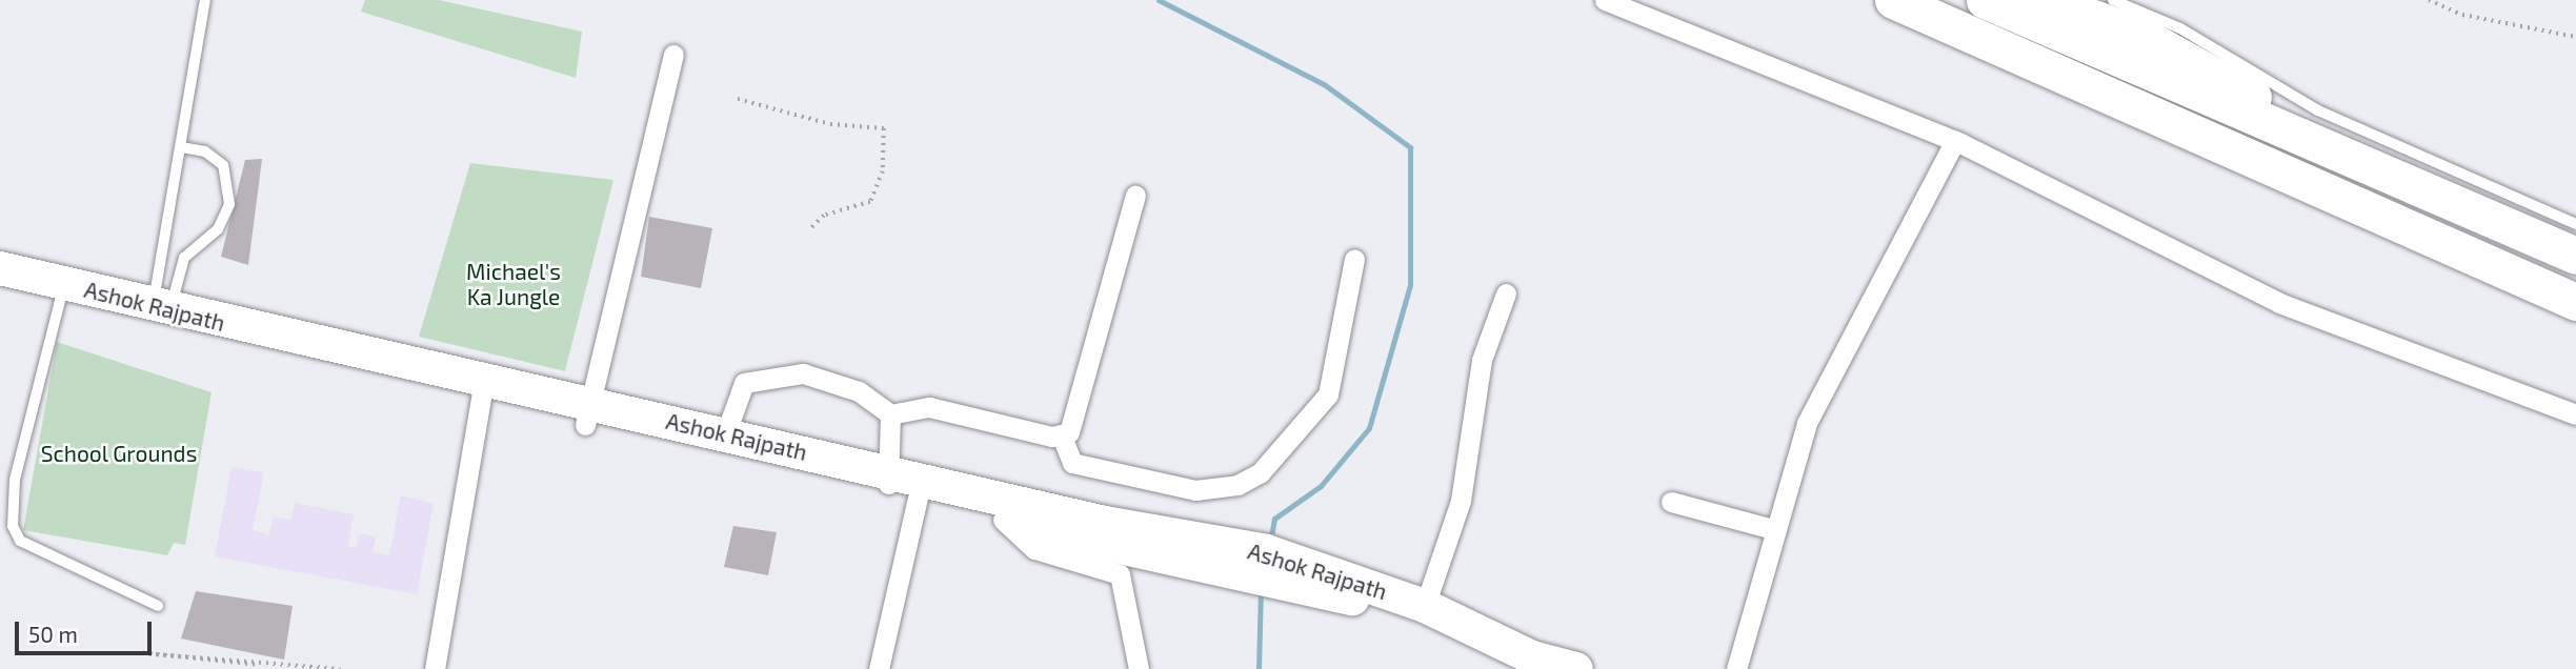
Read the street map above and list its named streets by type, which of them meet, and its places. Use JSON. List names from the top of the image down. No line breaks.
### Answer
{"streets":{"main road":["Ashok Rajpath"]},"parks":["Michael's Ka Jungle","School Grounds"],"scale_bar":"50 m"}
